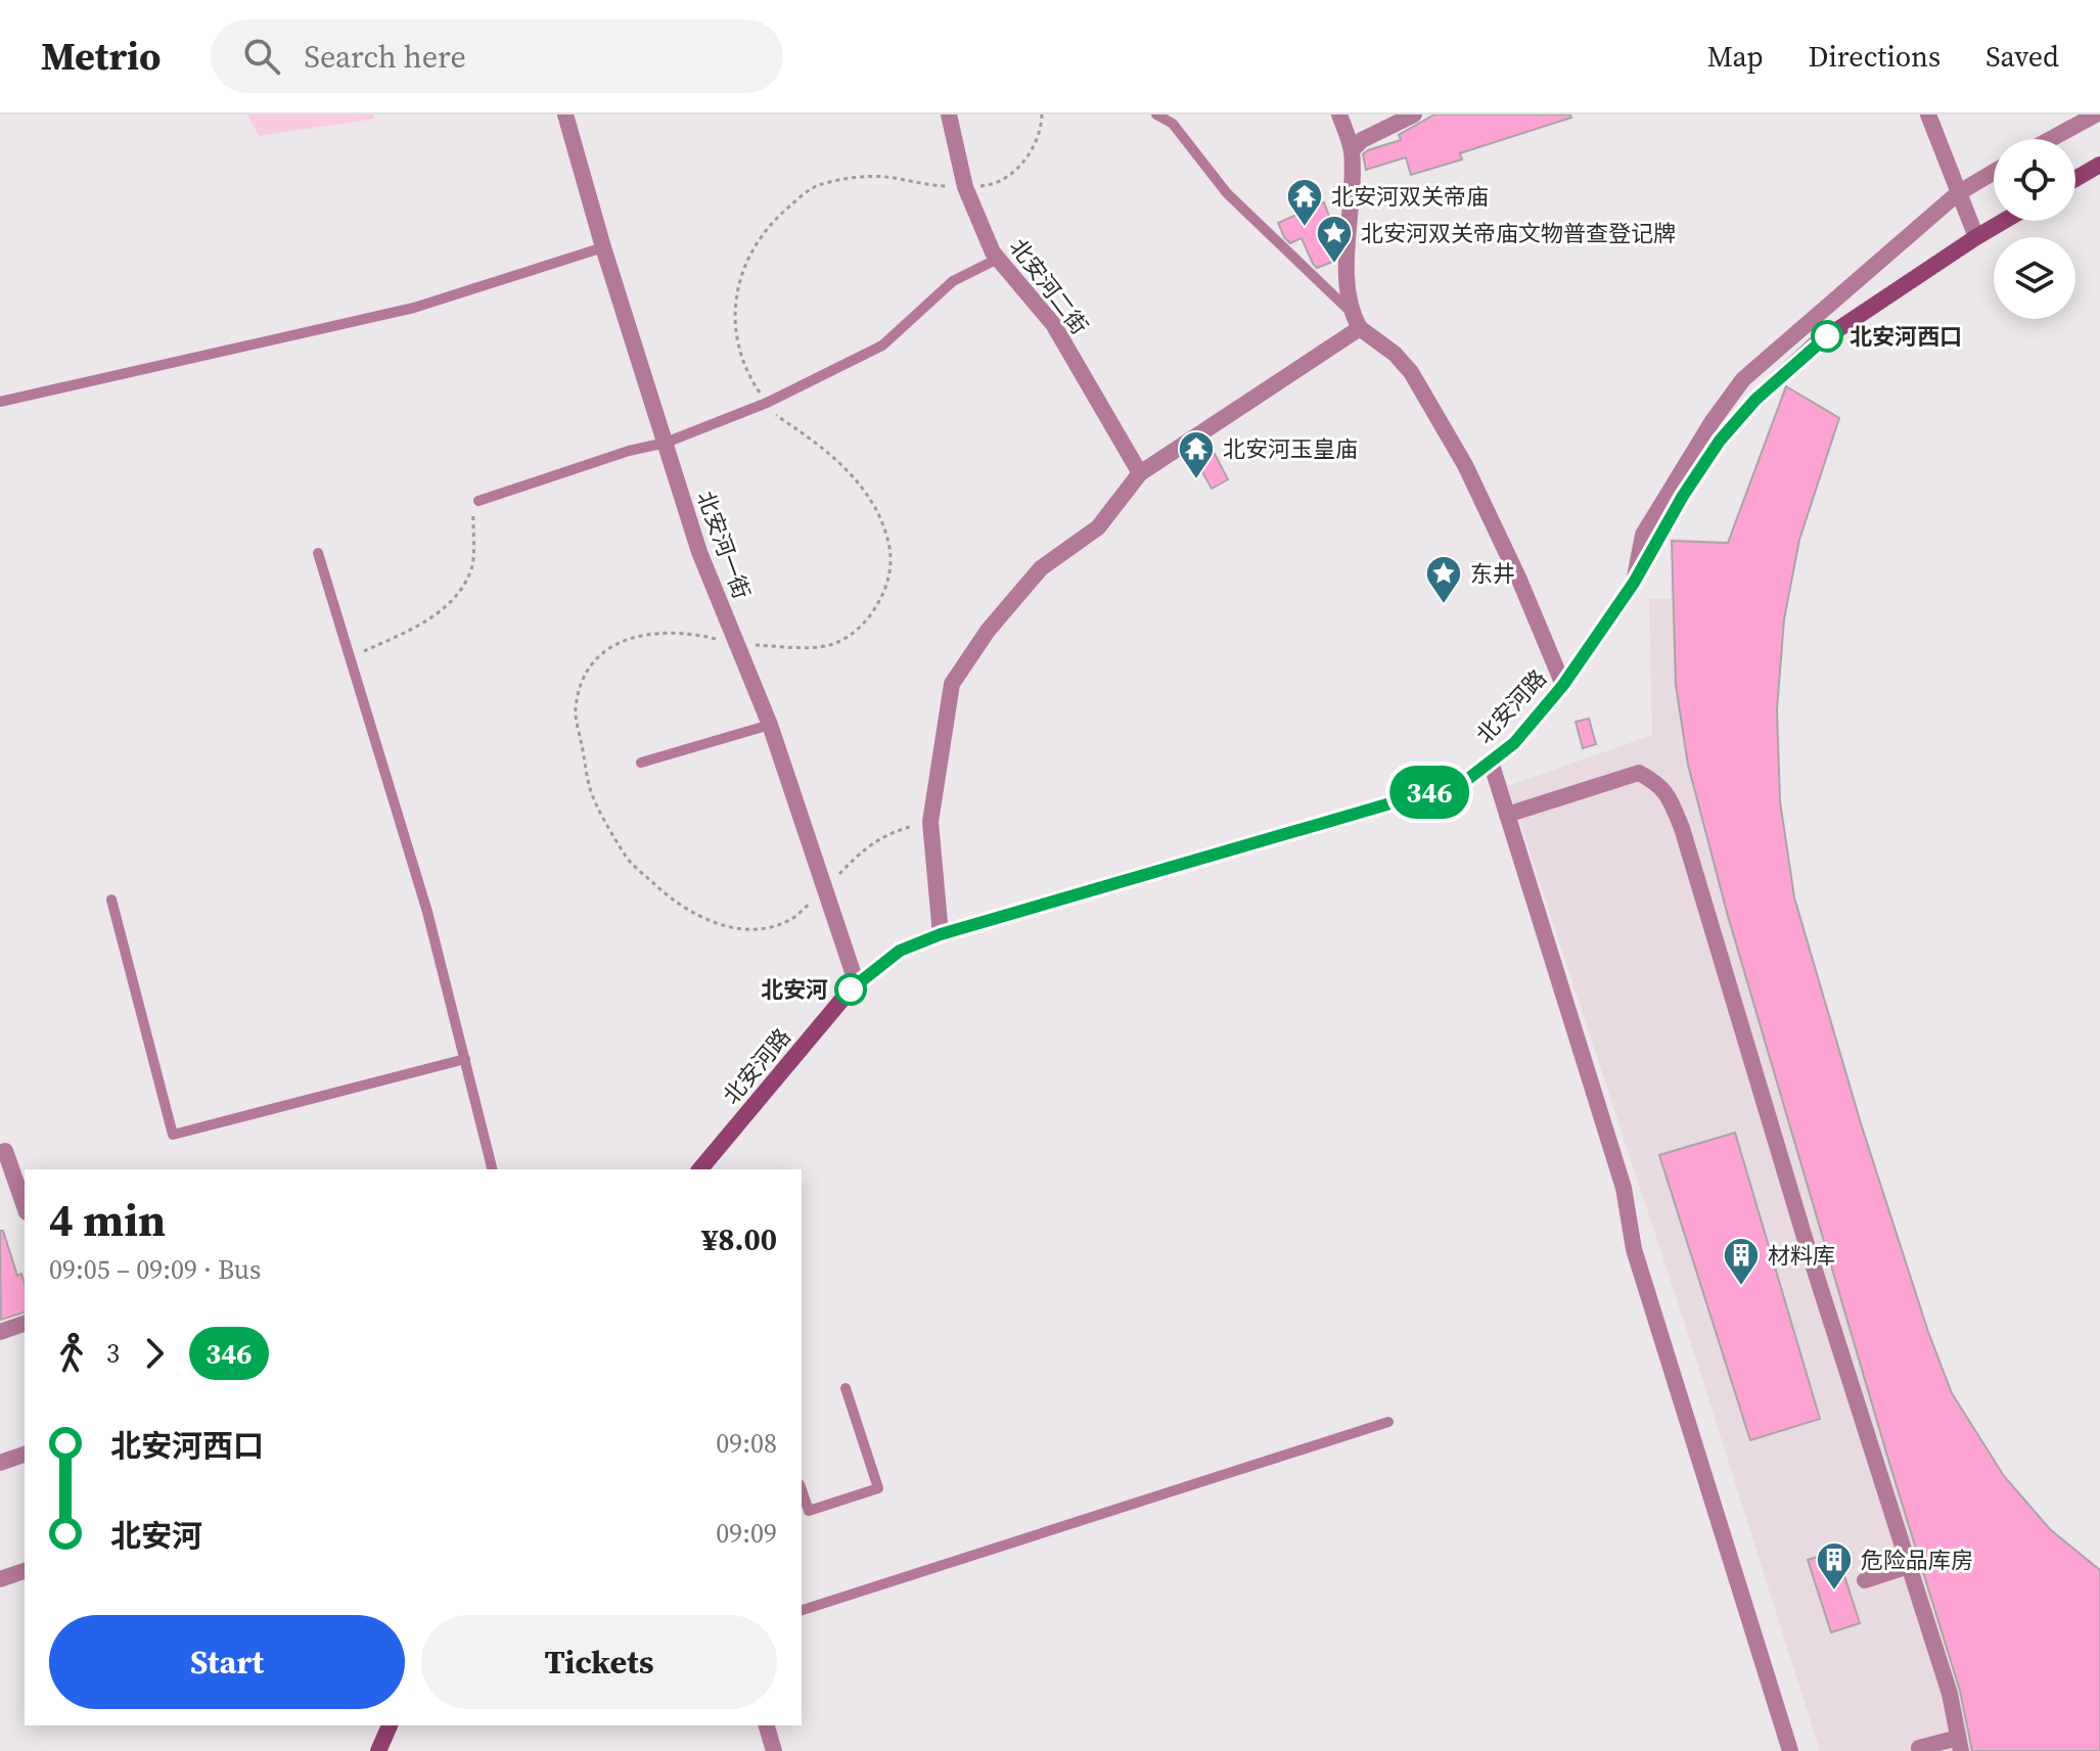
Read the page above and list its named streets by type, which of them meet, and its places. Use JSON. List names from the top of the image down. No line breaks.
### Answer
{"streets":{"main road":["北安河路"],"street":["北安河二街","北安河一街"]},"crossings":[["北安河一街","北安河路"]],"places":{"temple":["北安河双关帝庙","北安河玉皇庙"],"place":["北安河双关帝庙文物普查登记牌","东井"],"other":["北安河西口","北安河"],"building":["材料库","危险品库房"]},"lines":["bus line 346"],"page":{"header":"Metrio","search":"Search here","nav":["Map","Directions","Saved"],"on_map":"346","heading":["4 min","09:05 – 09:09 · Bus","¥8.00"],"legs":["3","346"],"list":[{"name":"北安河西口","value":"09:08"},{"name":"北安河","value":"09:09"}],"buttons":["Start","Tickets"]}}
